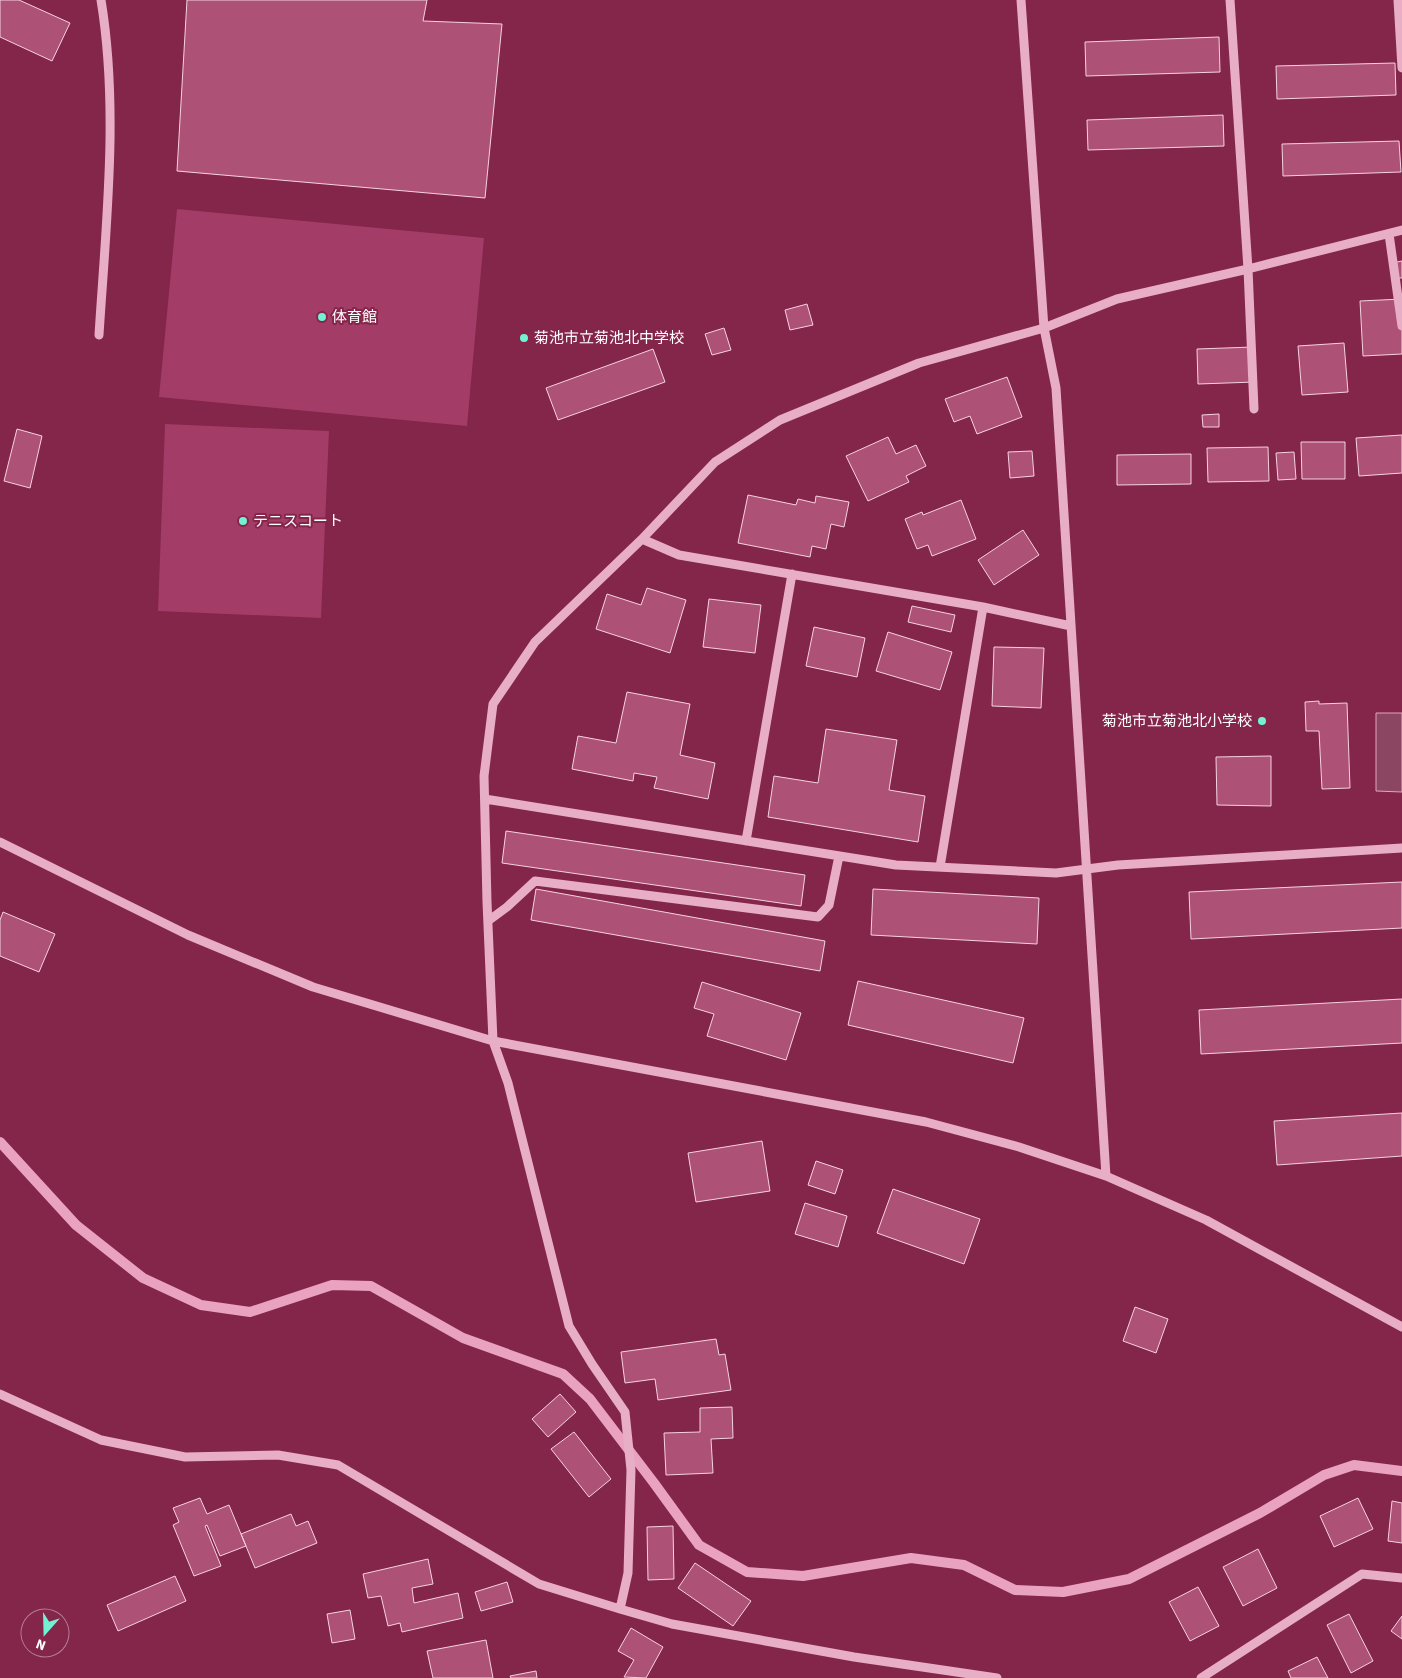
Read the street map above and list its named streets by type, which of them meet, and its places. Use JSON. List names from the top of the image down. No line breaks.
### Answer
{"places":["体育館","菊池市立菊池北中学校","テニスコート","菊池市立菊池北小学校"],"north":"bottom"}
